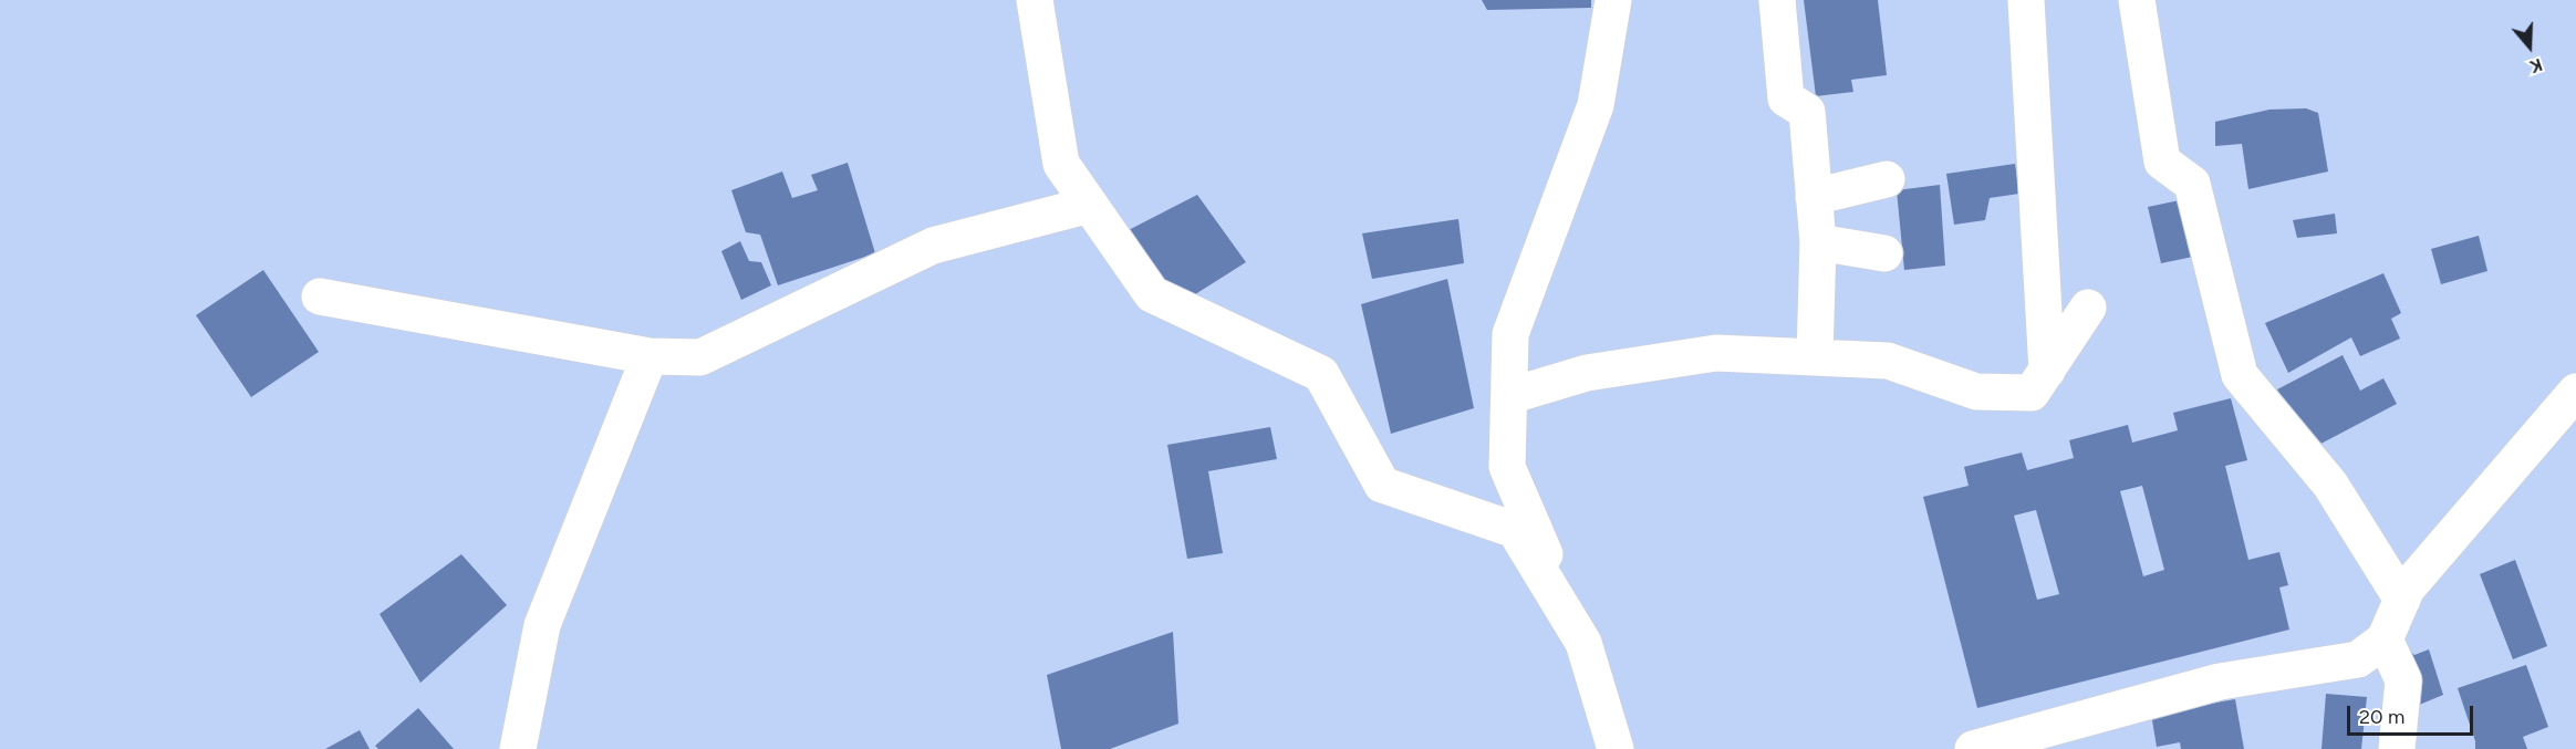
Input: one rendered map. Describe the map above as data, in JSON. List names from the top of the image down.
{
  "scale_bar": "20 m",
  "north": "bottom"
}
